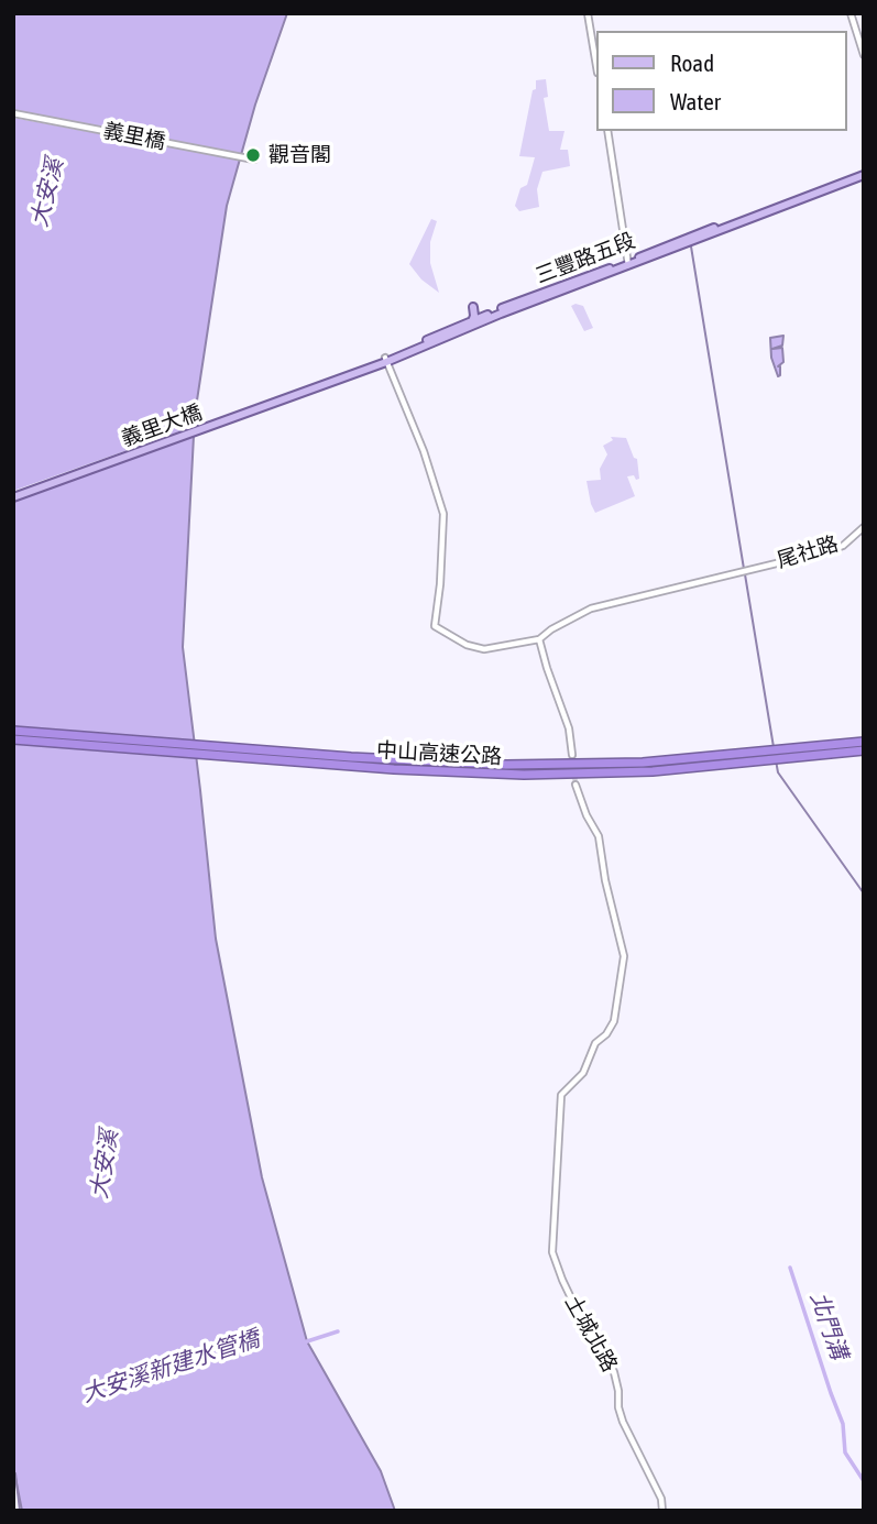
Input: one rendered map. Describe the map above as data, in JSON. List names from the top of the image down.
{
  "streets": {
    "highway": ["中山高速公路"],
    "main road": ["三豐路五段", "義里大橋"],
    "street": ["義里橋", "尾社路", "土城北路"]
  },
  "crossings": [
    ["三豐路五段", "義里大橋"]
  ],
  "water": ["大安溪", "北門溝", "大安溪新建水管橋"],
  "places": ["觀音閣"],
  "legend": ["Road", "Water"]
}
